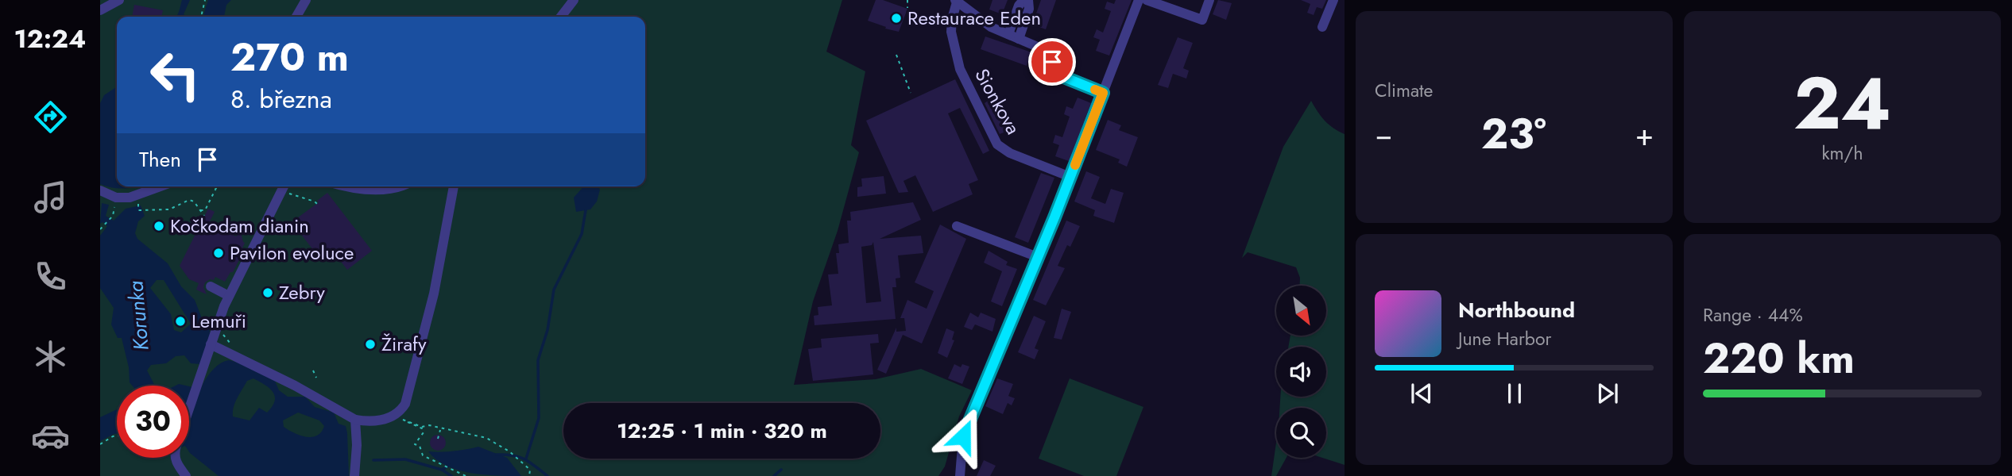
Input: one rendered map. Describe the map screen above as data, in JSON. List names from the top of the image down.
{
  "streets": {
    "street": ["Sionkova"]
  },
  "water": ["Korunka"],
  "places": [
    "Restaurace Eden",
    "Kočkodam dianin",
    "Pavilon evoluce",
    "Zebry",
    "Lemuři",
    "Žirafy"
  ],
  "north": "bottom right",
  "page": {
    "tabs": "12:24",
    "tile": [
      "Climate",
      ["24", "km/h"],
      ["Range · 44%", "220 km"]
    ],
    "turn": ["270 m", "8. března"],
    "heat": ["−", "23°", "+"],
    "then": "Then",
    "song": ["Northbound", "June Harbor"],
    "limit": "30",
    "trip": "12:25 · 1 min · 320 m"
  }
}
